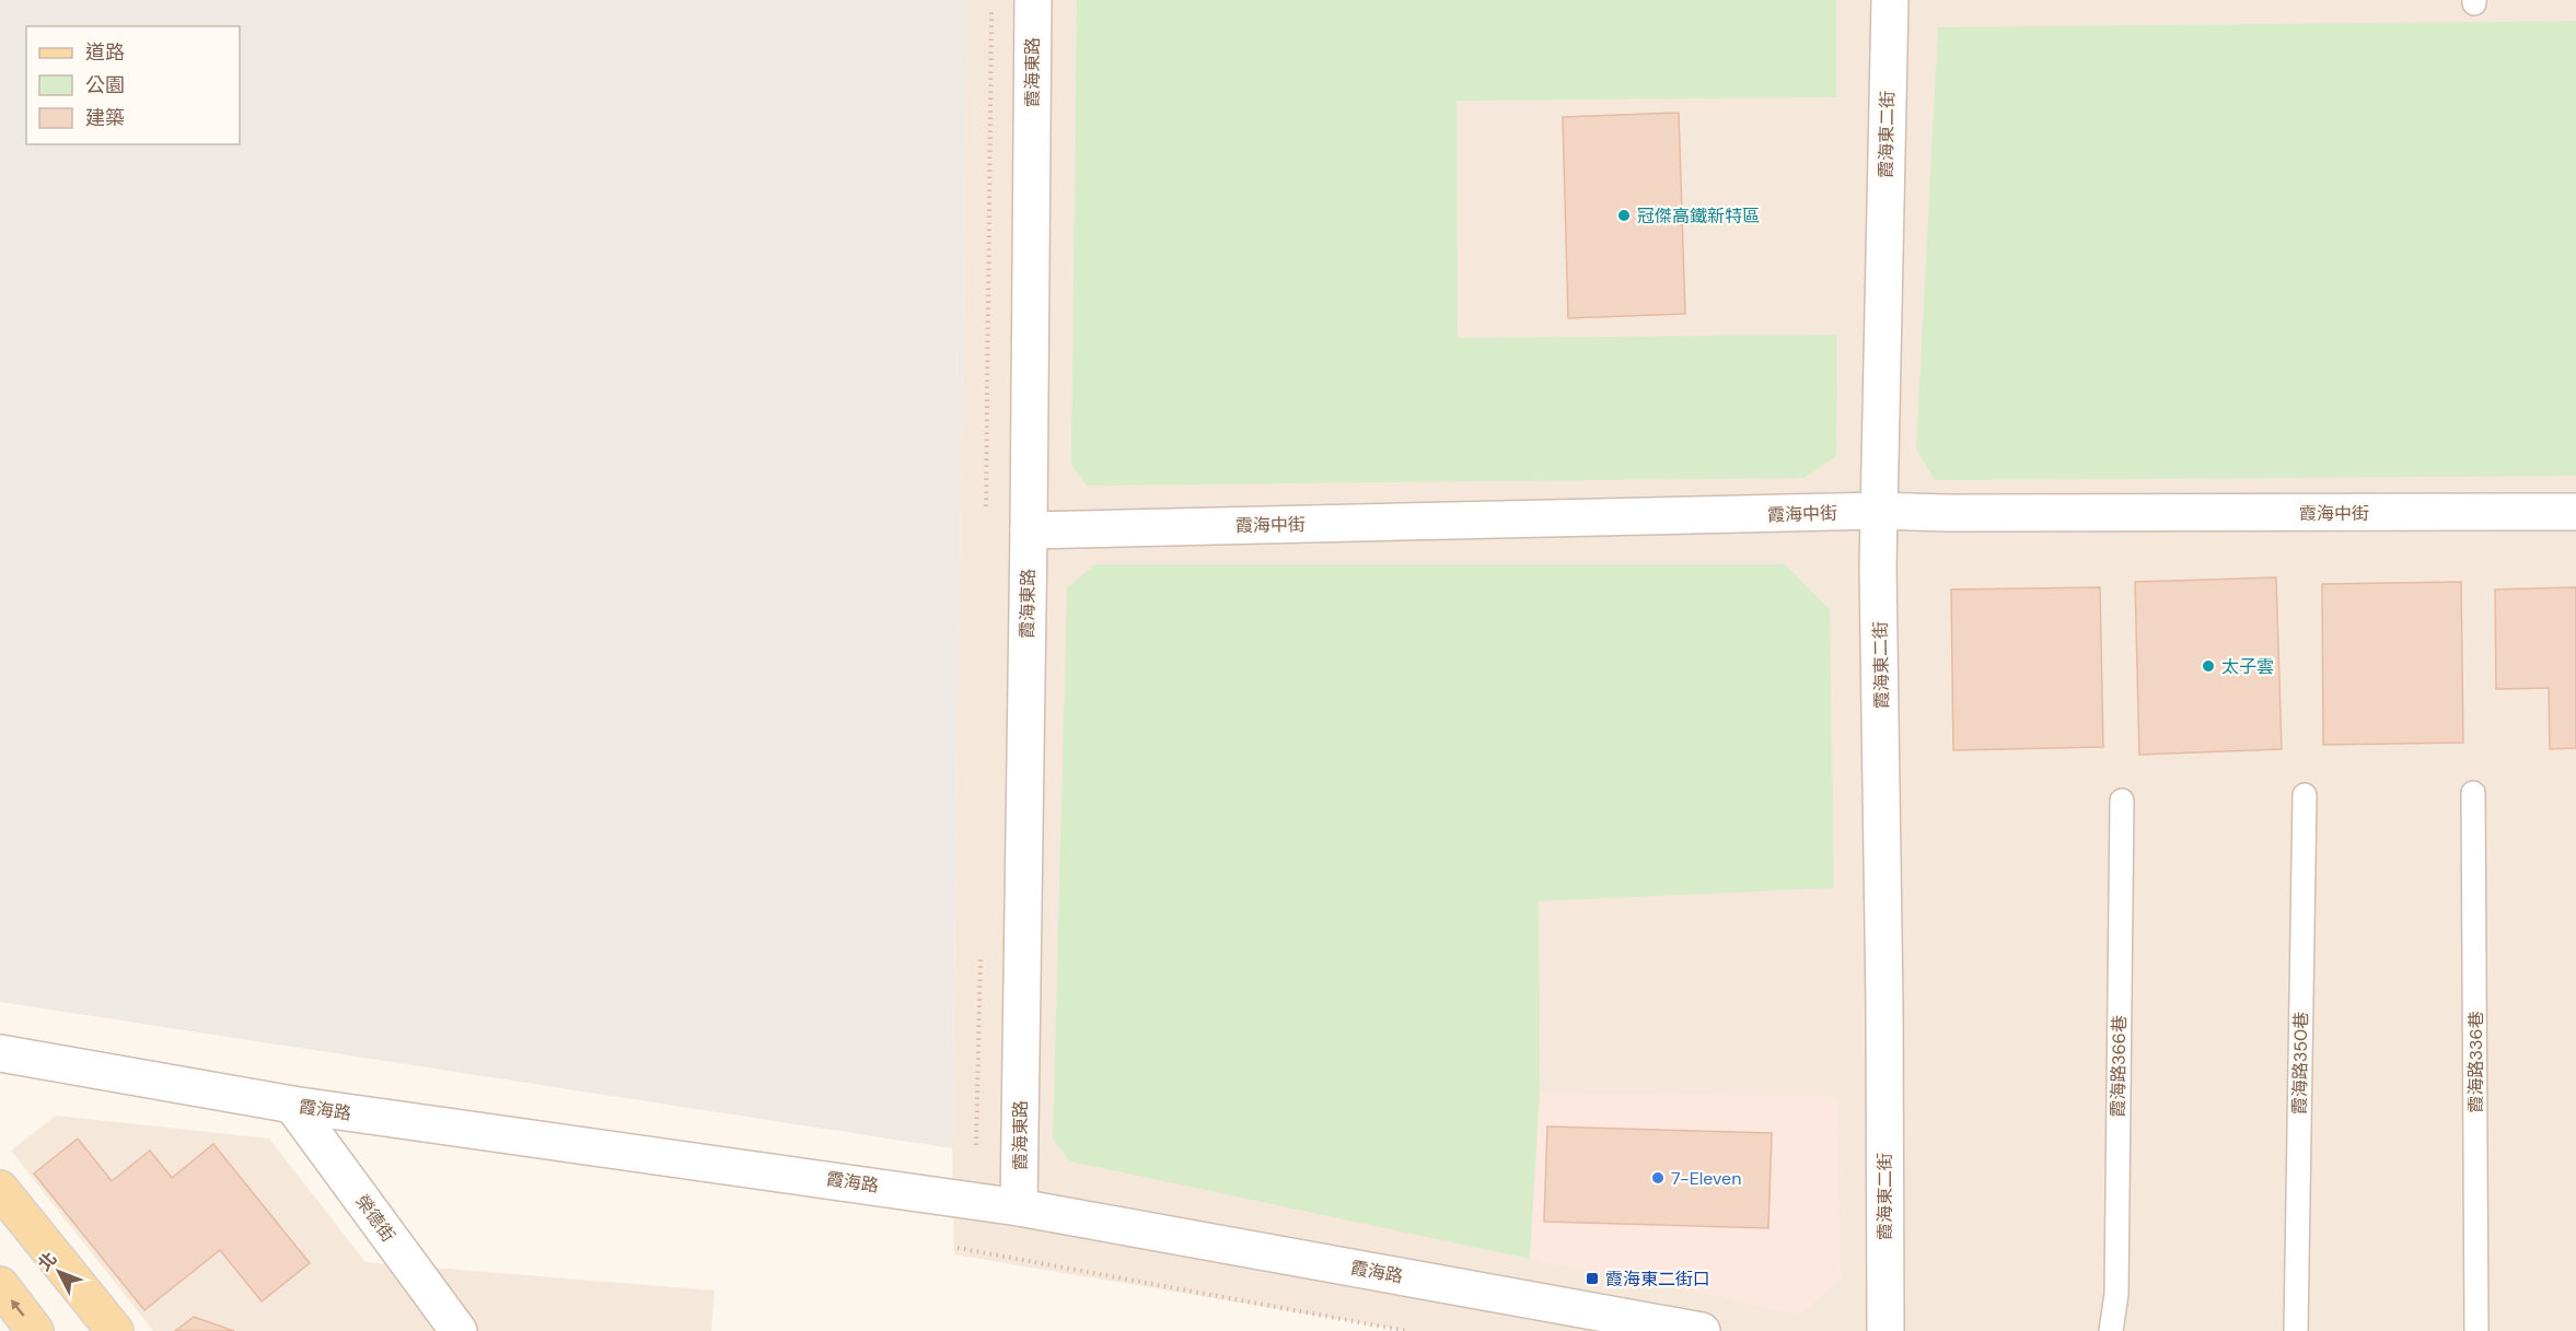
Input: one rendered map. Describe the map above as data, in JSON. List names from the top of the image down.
{
  "streets": {
    "street": [
      "霞海東路",
      "霞海東二街",
      "霞海中街",
      "霞海路",
      "榮德街"
    ],
    "lane": ["霞海路336巷", "霞海路350巷", "霞海路366巷"]
  },
  "crossings": [
    ["霞海東路", "霞海中街"],
    ["霞海東路", "霞海路"],
    ["霞海東二街", "霞海中街"],
    ["霞海路", "榮德街"]
  ],
  "places": {
    "other": ["冠傑高鐵新特區", "太子雲", "7-Eleven"],
    "transit": ["霞海東二街口"]
  },
  "legend": ["道路", "公園", "建築"],
  "north": "top left"
}
